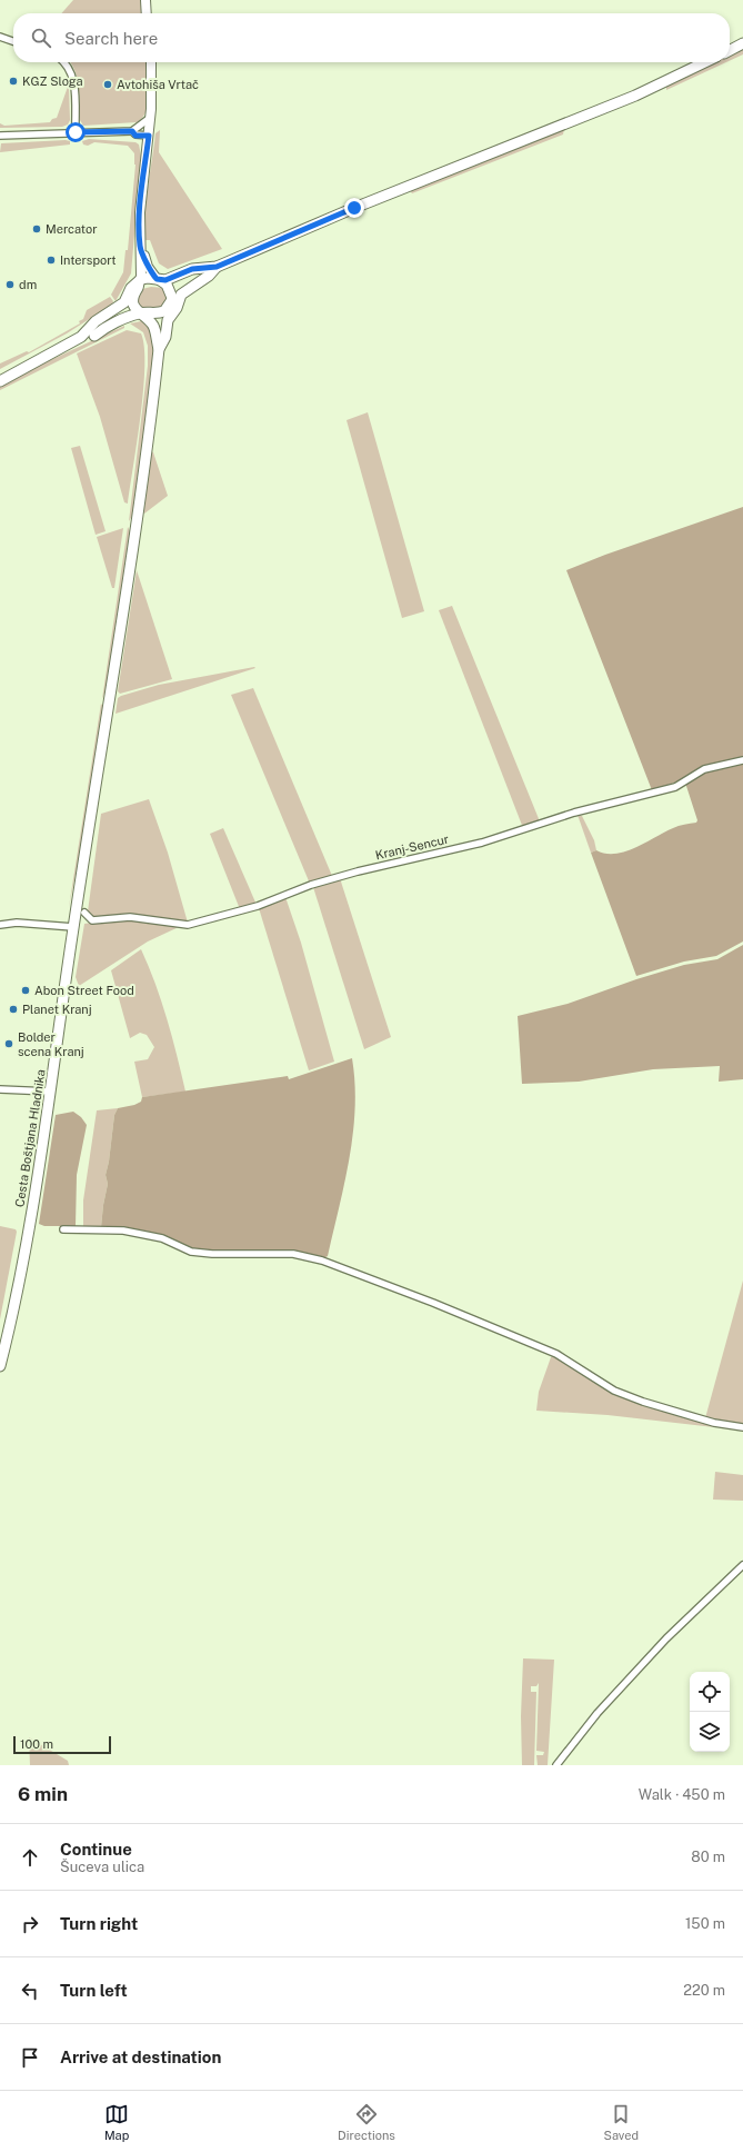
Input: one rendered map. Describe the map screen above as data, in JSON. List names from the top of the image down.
{
  "streets": {
    "main road": ["Cesta Boštjana Hladnika"],
    "street": ["Kranj-Sencur"]
  },
  "places": [
    "KGZ Sloga",
    "Avtohiša Vrtač",
    "Mercator",
    "Intersport",
    "dm",
    "Abon Street Food",
    "Planet Kranj",
    "Bolder scena Kranj"
  ],
  "scale_bar": "100 m",
  "page": {
    "search": "Search here",
    "scale": "100 m",
    "heading": ["6 min", "Walk · 450 m"],
    "list": [
      ["Continue", "Šuceva ulica", "80 m"],
      ["Turn right", "150 m"],
      ["Turn left", "220 m"],
      "Arrive at destination"
    ],
    "nav": ["Map", "Directions", "Saved"]
  }
}
